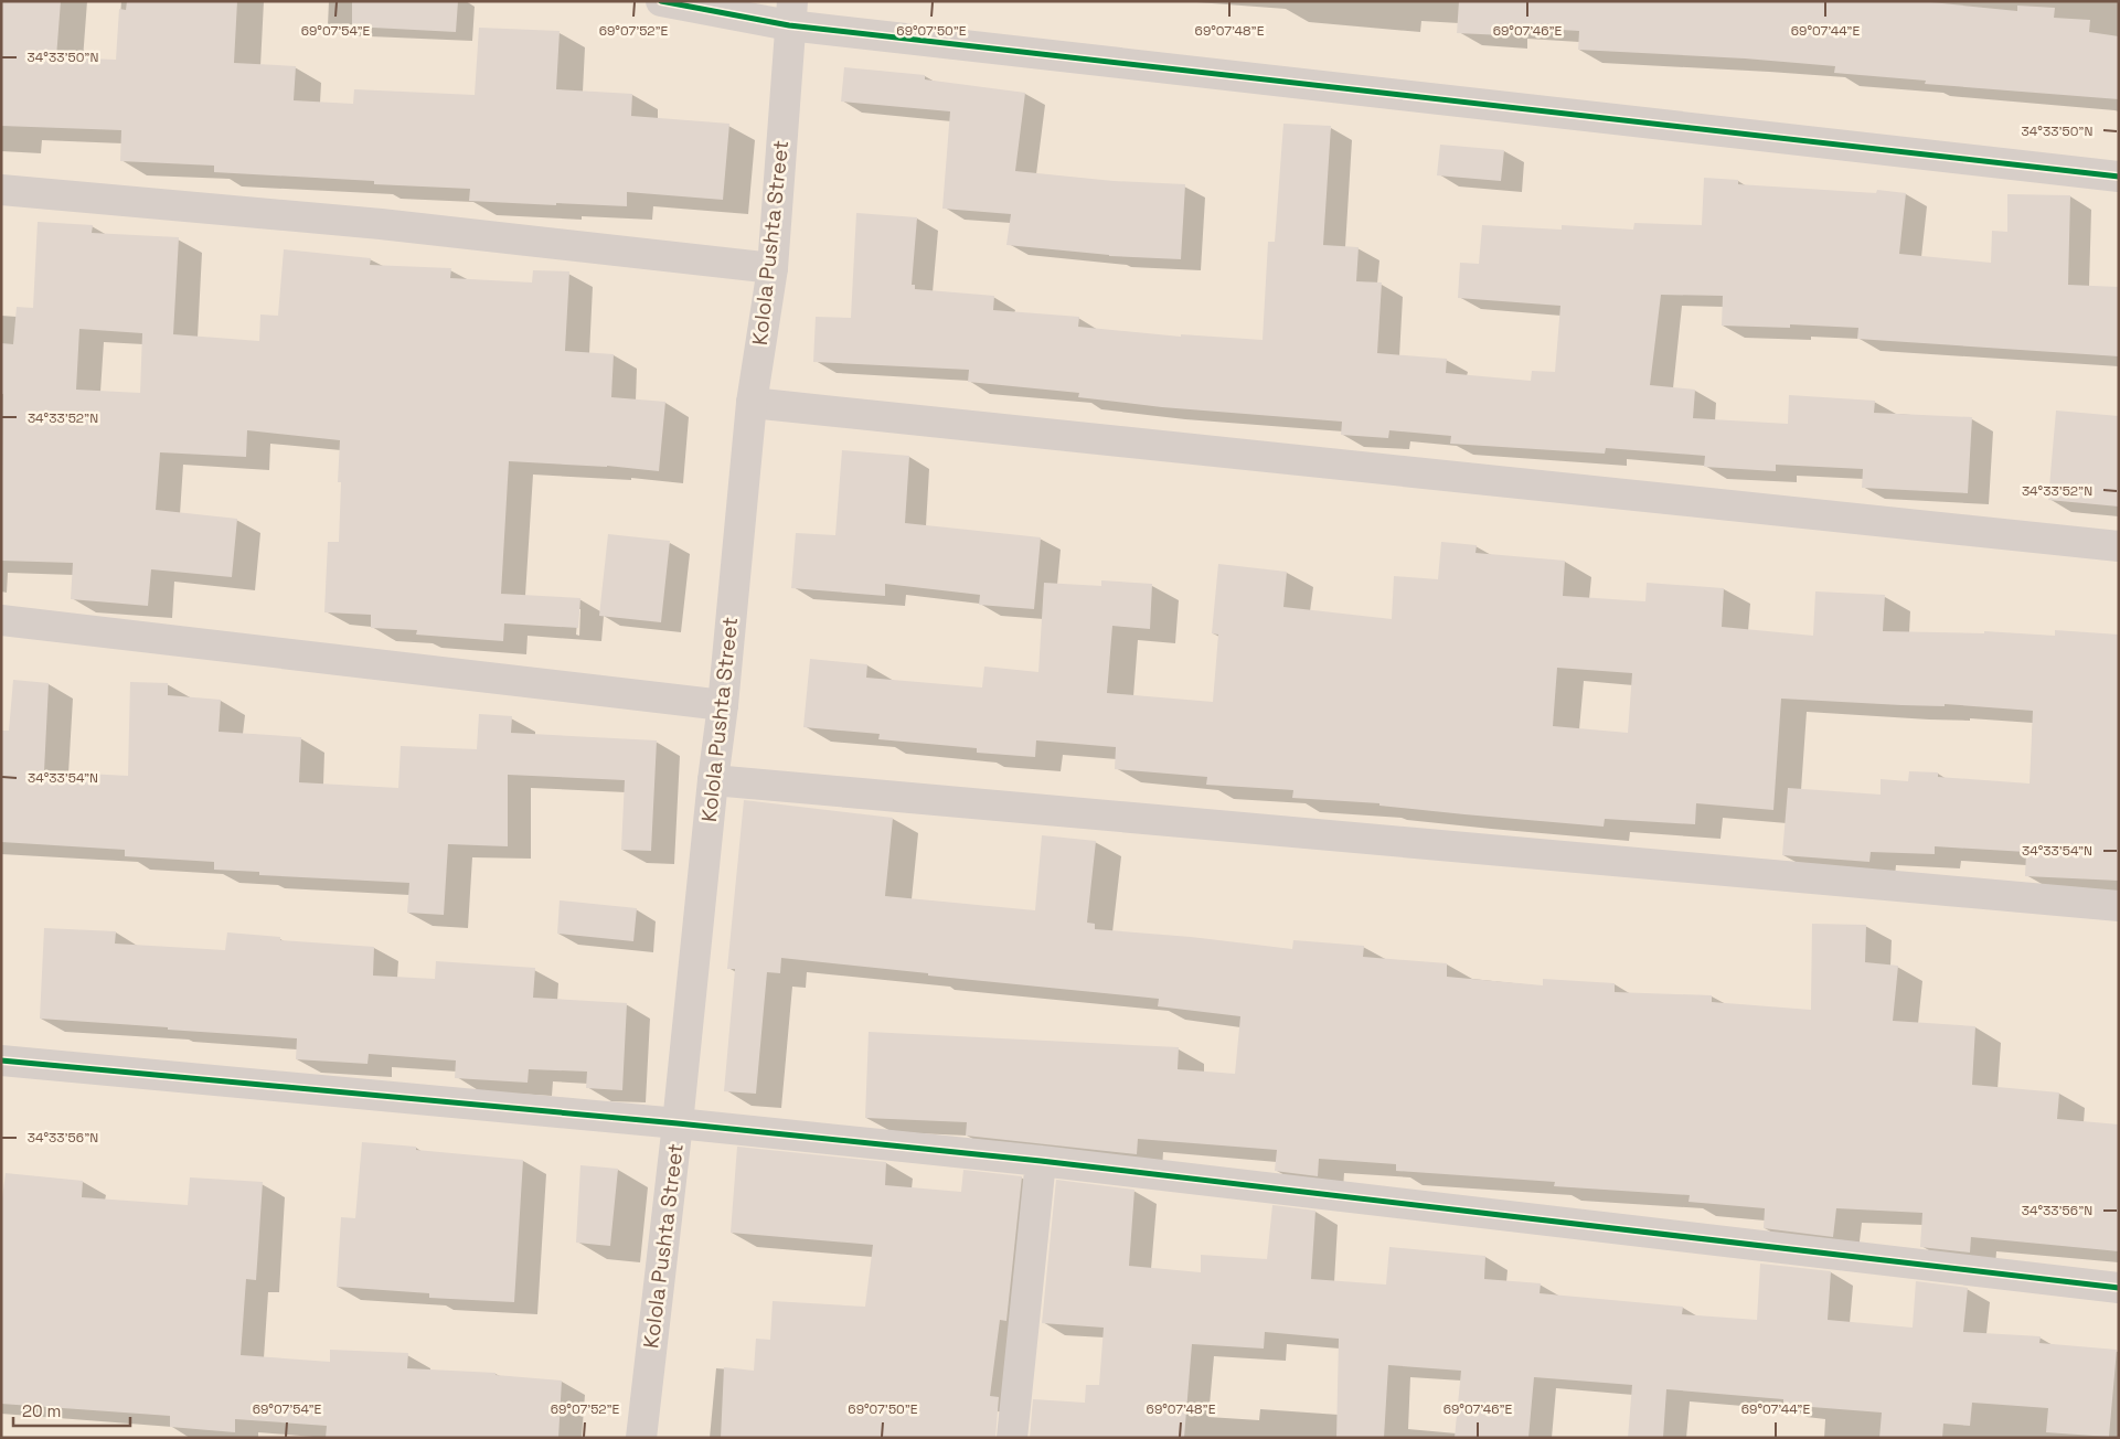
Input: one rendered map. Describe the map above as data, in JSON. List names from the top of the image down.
{
  "streets": {
    "street": ["Kolola Pushta Street"]
  },
  "scale_bar": "20 m",
  "coordinates": [
    "69°07'54\"E",
    "69°07'52\"E",
    "69°07'50\"E",
    "69°07'48\"E",
    "69°07'46\"E",
    "69°07'44\"E",
    "34°33'50\"N",
    "34°33'52\"N",
    "34°33'54\"N",
    "34°33'56\"N"
  ]
}
